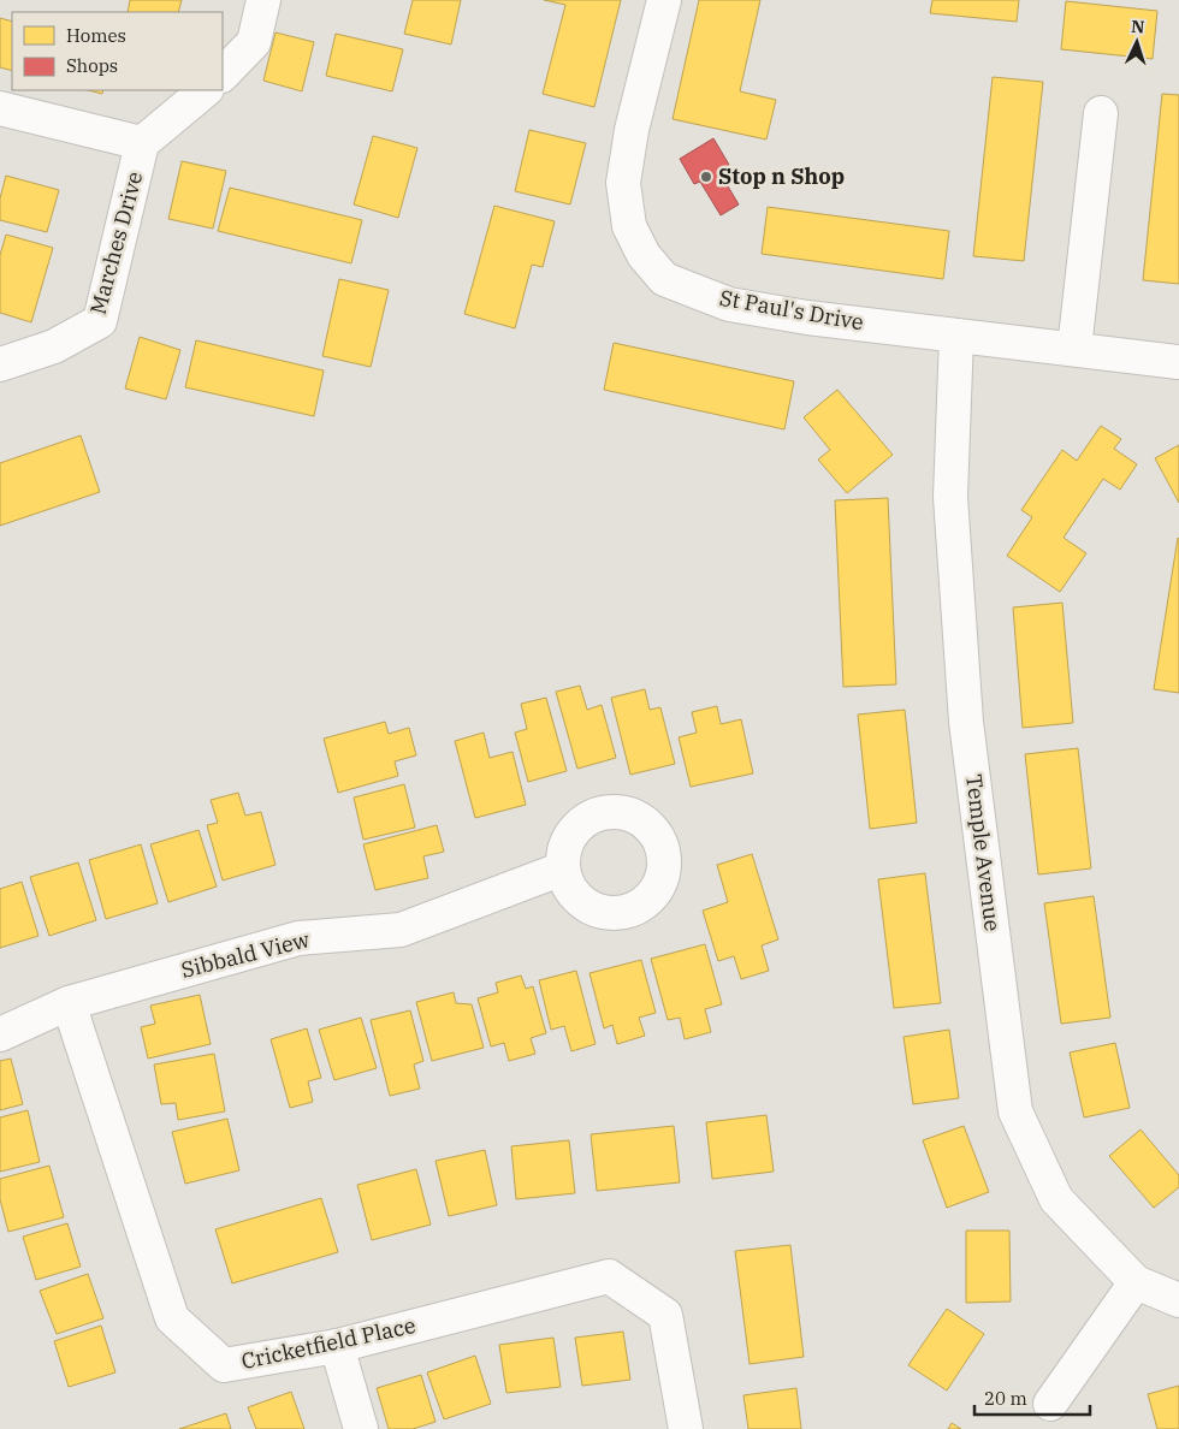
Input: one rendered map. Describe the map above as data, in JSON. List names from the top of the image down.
{
  "streets": {
    "street": [
      "Marches Drive",
      "St Paul's Drive",
      "Temple Avenue",
      "Sibbald View",
      "Cricketfield Place"
    ]
  },
  "crossings": [
    ["St Paul's Drive", "Temple Avenue"],
    ["Sibbald View", "Cricketfield Place"]
  ],
  "places": ["Stop n Shop"],
  "legend": ["Homes", "Shops"],
  "scale_bar": "20 m",
  "north": "top"
}
